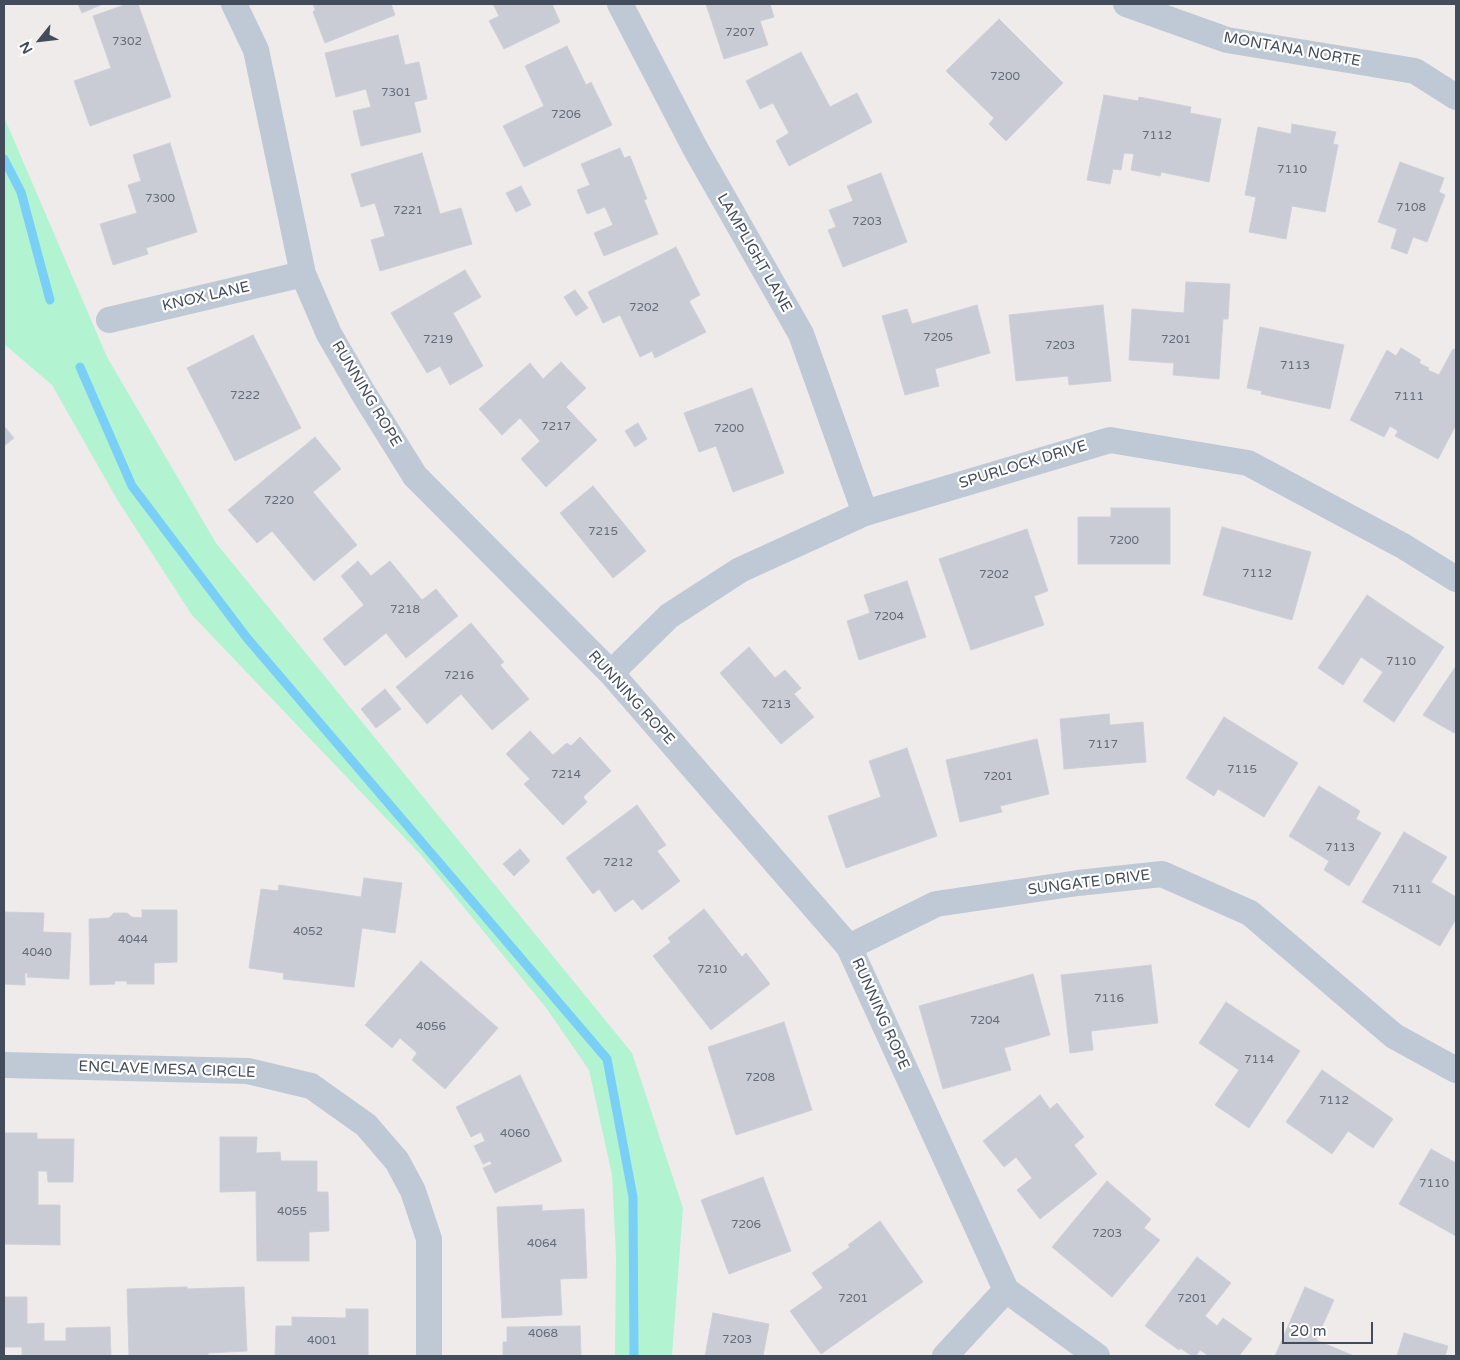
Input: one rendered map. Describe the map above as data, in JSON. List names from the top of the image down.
{
  "streets": {
    "street": [
      "MONTANA NORTE",
      "LAMPLIGHT LANE",
      "KNOX LANE",
      "RUNNING ROPE",
      "SPURLOCK DRIVE",
      "SUNGATE DRIVE",
      "ENCLAVE MESA CIRCLE"
    ]
  },
  "crossings": [
    ["LAMPLIGHT LANE", "SPURLOCK DRIVE"],
    ["KNOX LANE", "RUNNING ROPE"],
    ["RUNNING ROPE", "SPURLOCK DRIVE"],
    ["RUNNING ROPE", "SUNGATE DRIVE"]
  ],
  "house_numbers": [
    "7207",
    "7302",
    "7200",
    "7301",
    "7206",
    "7112",
    "7110",
    "7300",
    "7108",
    "7221",
    "7203",
    "7202",
    "7205",
    "7219",
    "7201",
    "7203",
    "7113",
    "7222",
    "7111",
    "7217",
    "7200",
    "7220",
    "7215",
    "7200",
    "7112",
    "7202",
    "7218",
    "7204",
    "7110",
    "7216",
    "7213",
    "7117",
    "7115",
    "7214",
    "7201",
    "7113",
    "7212",
    "7111",
    "4052",
    "4044",
    "4040",
    "7210",
    "7116",
    "7204",
    "4056",
    "7114",
    "7208",
    "7112",
    "4060",
    "7110",
    "4055",
    "7206",
    "7203",
    "4064",
    "7201",
    "7201",
    "4068",
    "7203",
    "4001"
  ],
  "scale_bar": "20 m",
  "north": "bottom left"
}
